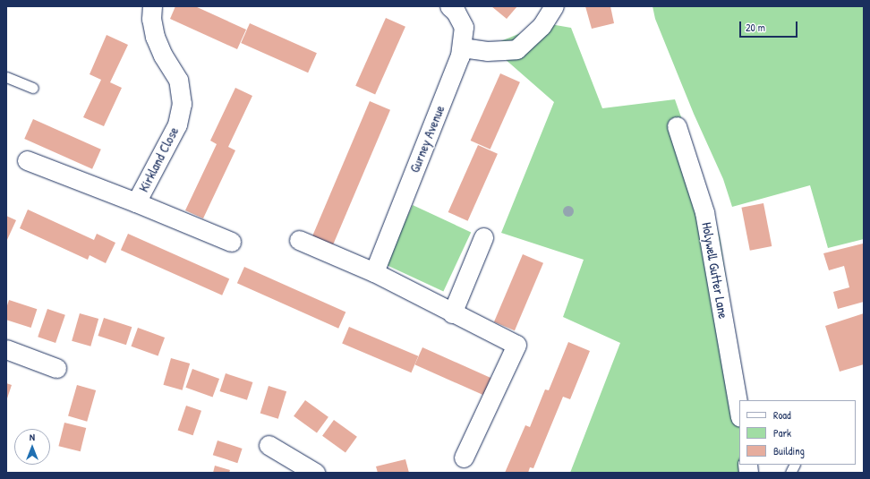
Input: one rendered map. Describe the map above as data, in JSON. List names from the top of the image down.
{
  "streets": {
    "street": ["Gurney Avenue", "Kirkland Close", "Holywell Gutter Lane"]
  },
  "legend": ["Road", "Park", "Building"],
  "scale_bar": "20 m",
  "north": "top"
}
